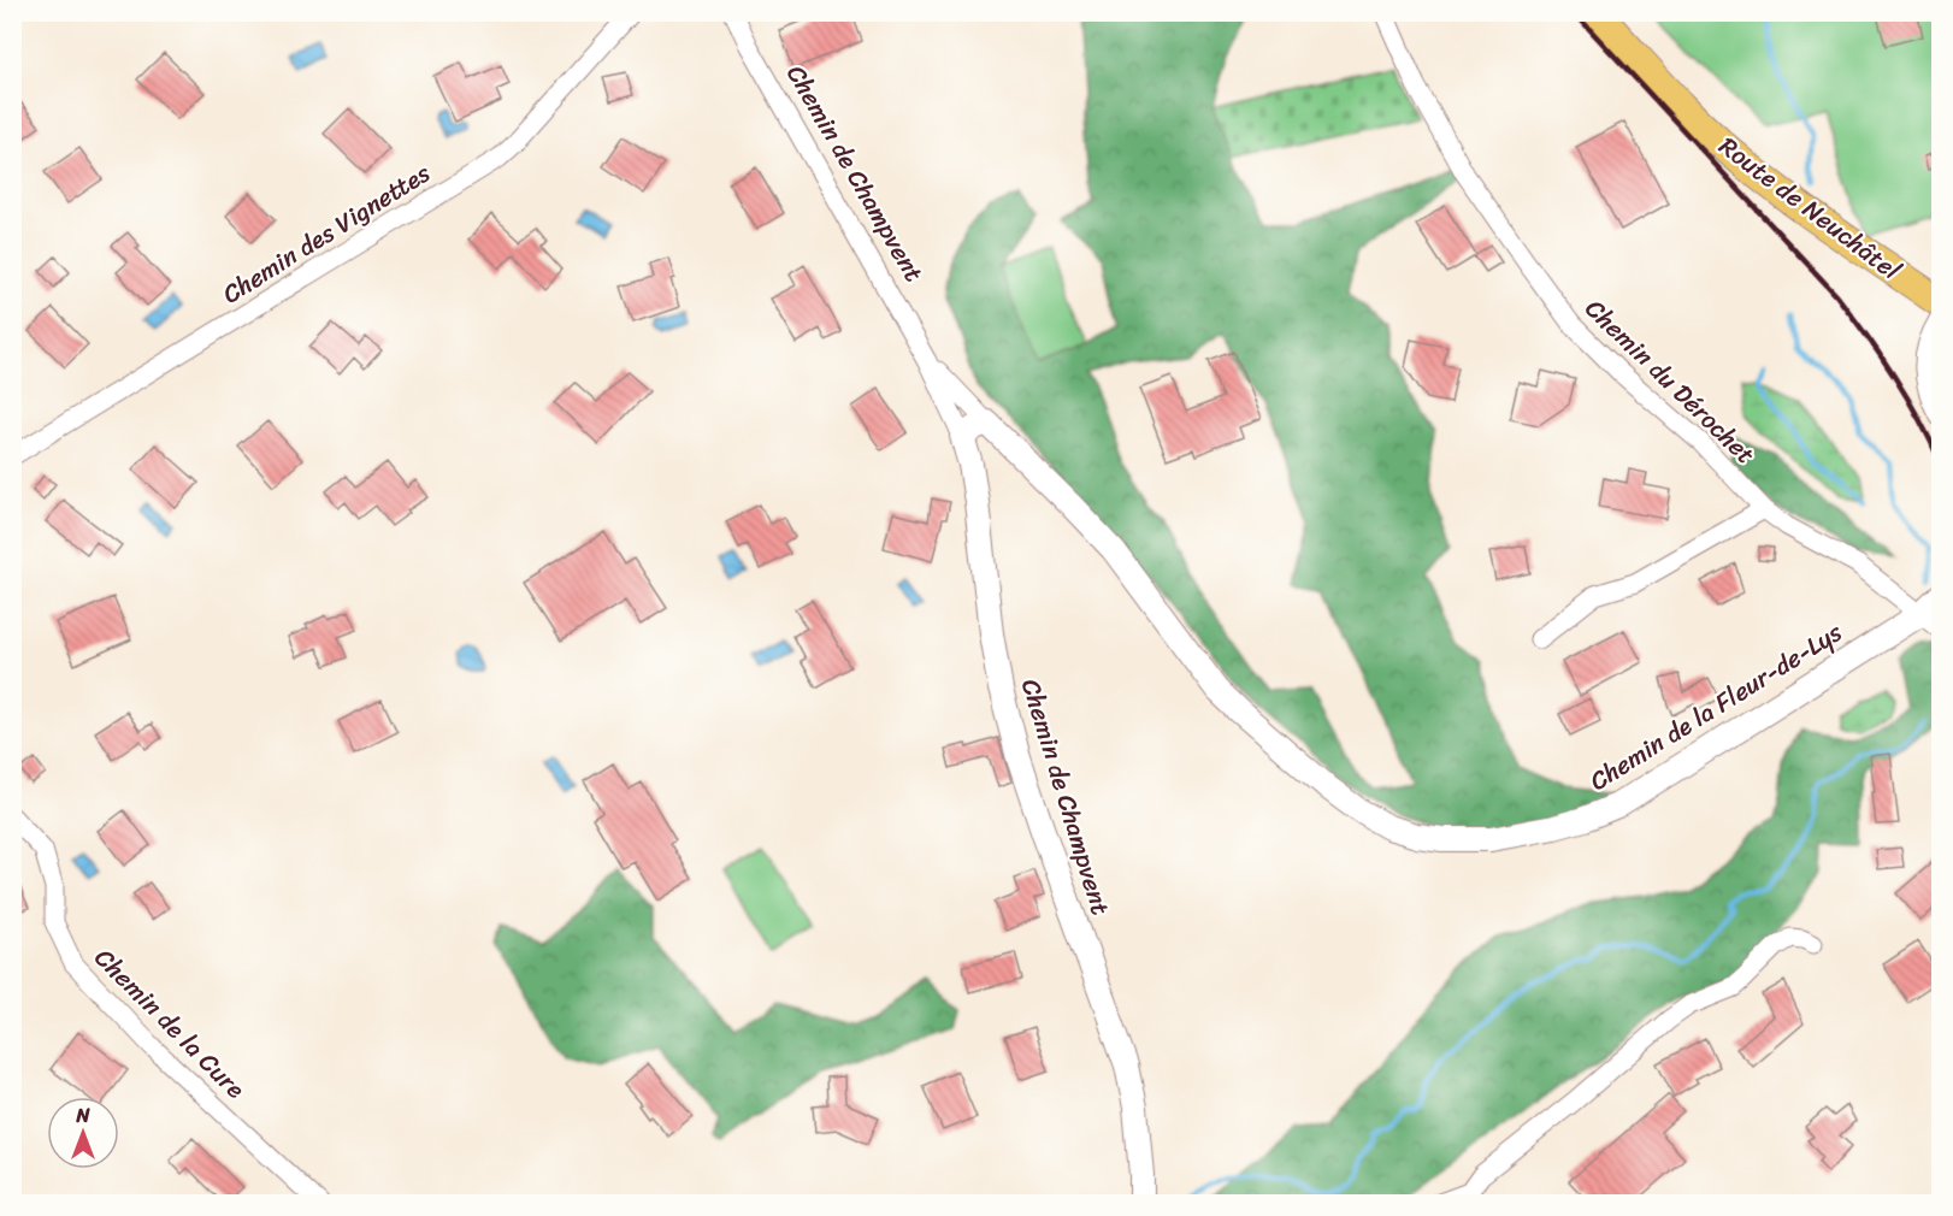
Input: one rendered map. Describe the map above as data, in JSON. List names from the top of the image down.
{
  "streets": {
    "main road": ["Route de Neuchâtel"],
    "street": [
      "Chemin de Champvent",
      "Chemin des Vignettes",
      "Chemin du Dérochet",
      "Chemin de la Fleur-de-Lys",
      "Chemin de la Cure"
    ]
  },
  "crossings": [
    ["Chemin de Champvent", "Chemin de la Fleur-de-Lys"],
    ["Chemin du Dérochet", "Chemin de la Fleur-de-Lys"]
  ],
  "north": "top"
}
